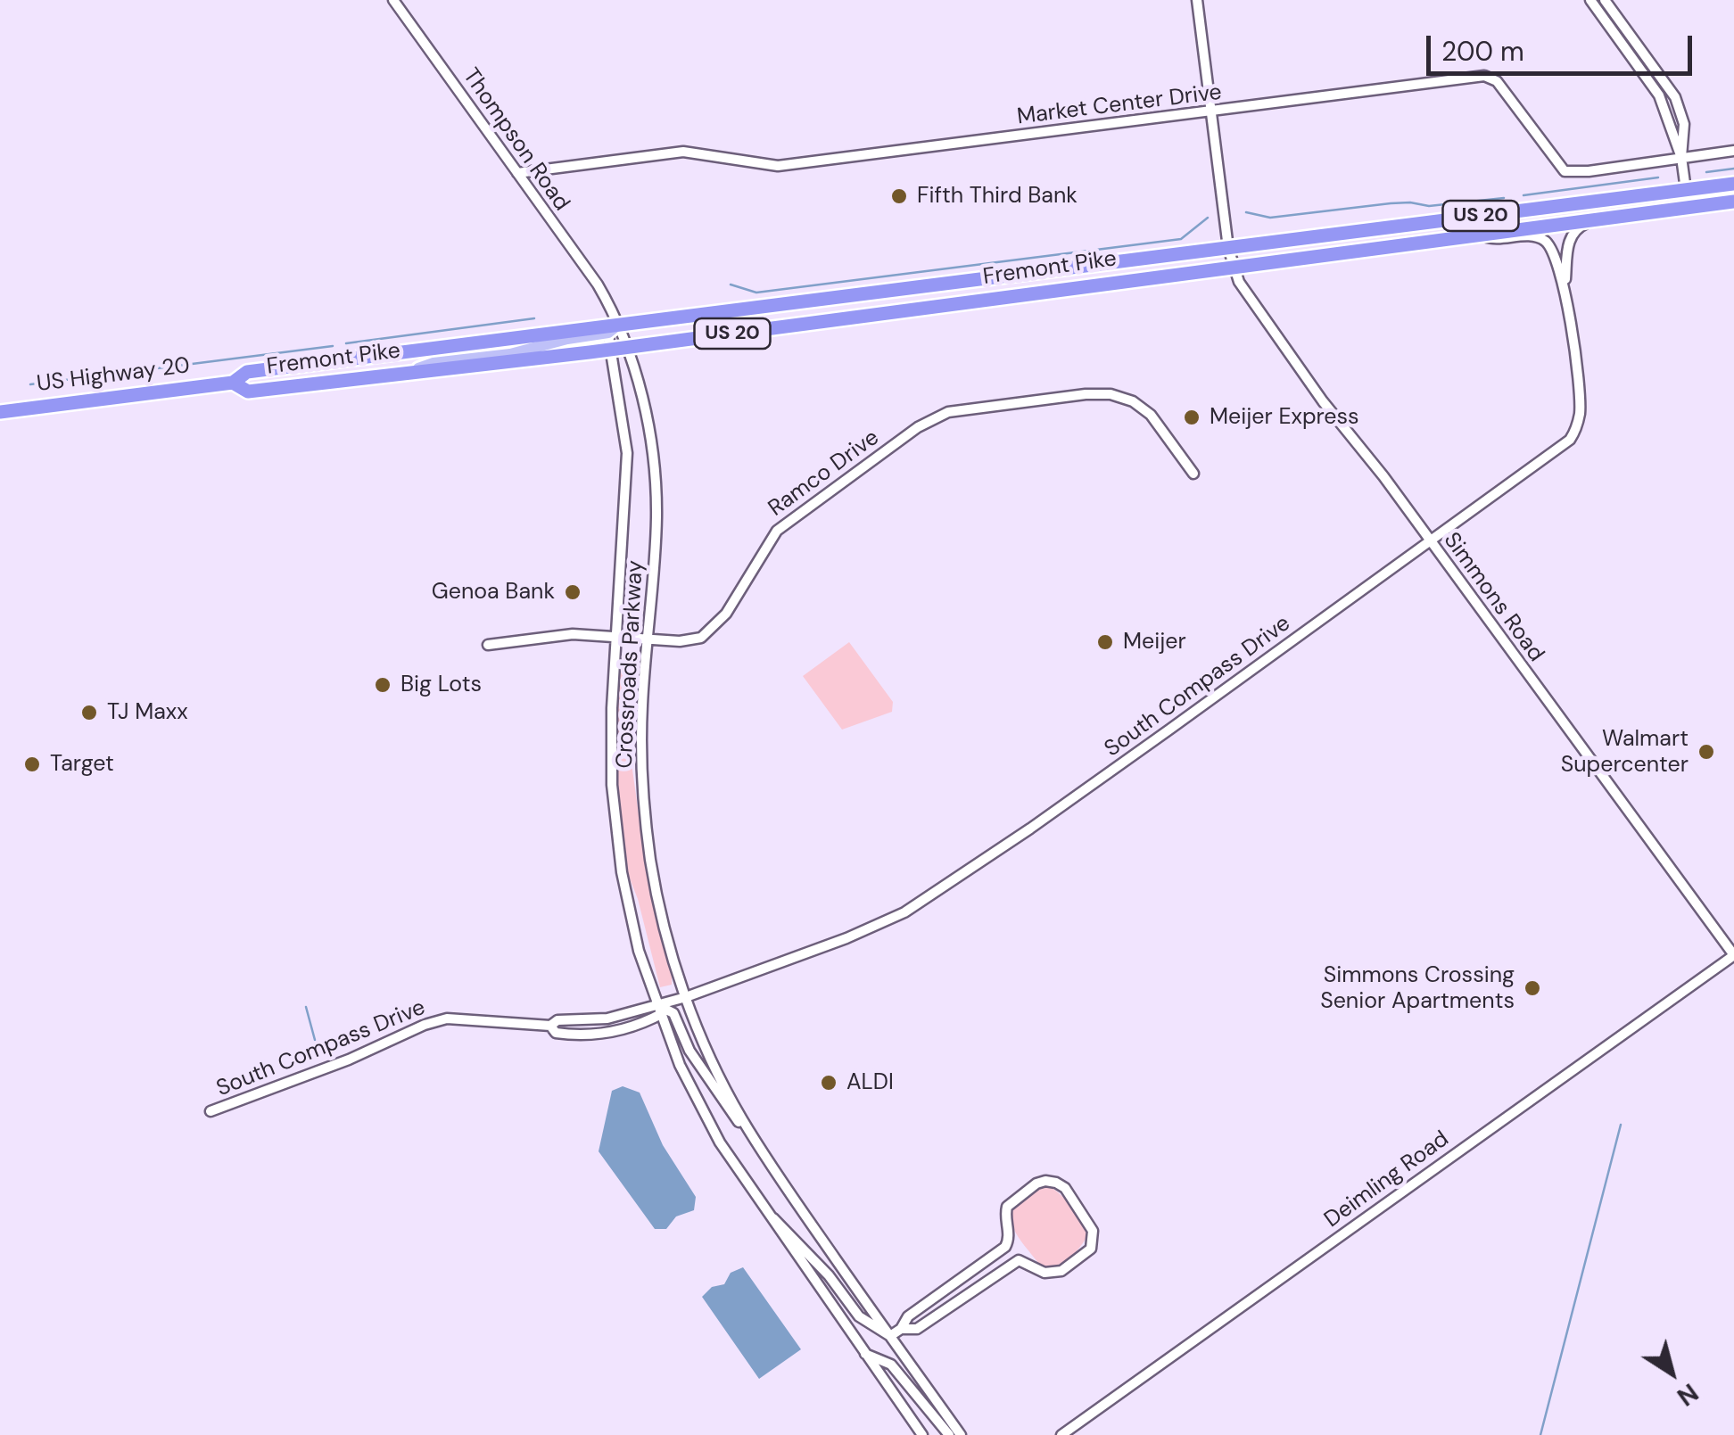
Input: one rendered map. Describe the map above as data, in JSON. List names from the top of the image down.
{
  "streets": {
    "highway": ["US 20", "Fremont Pike", "US Highway 20"],
    "street": [
      "Market Center Drive",
      "Thompson Road",
      "Ramco Drive",
      "Simmons Road",
      "Crossroads Parkway",
      "South Compass Drive",
      "Deimling Road"
    ]
  },
  "crossings": [
    ["Market Center Drive", "Thompson Road"],
    ["Thompson Road", "Fremont Pike"],
    ["Thompson Road", "Crossroads Parkway"],
    ["Fremont Pike", "US Highway 20"],
    ["Fremont Pike", "Simmons Road"],
    ["Fremont Pike", "Crossroads Parkway"],
    ["Fremont Pike", "South Compass Drive"],
    ["Ramco Drive", "Crossroads Parkway"],
    ["Simmons Road", "South Compass Drive"],
    ["Simmons Road", "Deimling Road"],
    ["Crossroads Parkway", "South Compass Drive"]
  ],
  "places": [
    "Fifth Third Bank",
    "Meijer Express",
    "Genoa Bank",
    "Meijer",
    "Big Lots",
    "TJ Maxx",
    "Walmart Supercenter",
    "Target",
    "Simmons Crossing Senior Apartments",
    "ALDI"
  ],
  "scale_bar": "200 m",
  "north": "bottom right"
}
